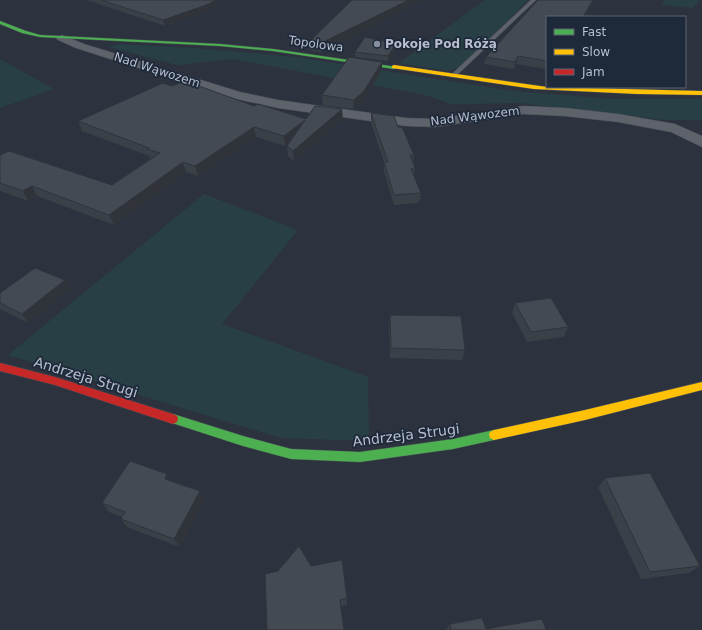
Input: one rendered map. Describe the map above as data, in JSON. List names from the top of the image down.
{
  "streets": {
    "street": ["Topolowa", "Nad Wąwozem", "Andrzeja Strugi"]
  },
  "crossings": [
    ["Topolowa", "Nad Wąwozem"]
  ],
  "places": ["Pokoje Pod Różą"],
  "legend": ["Fast", "Slow", "Jam"]
}
